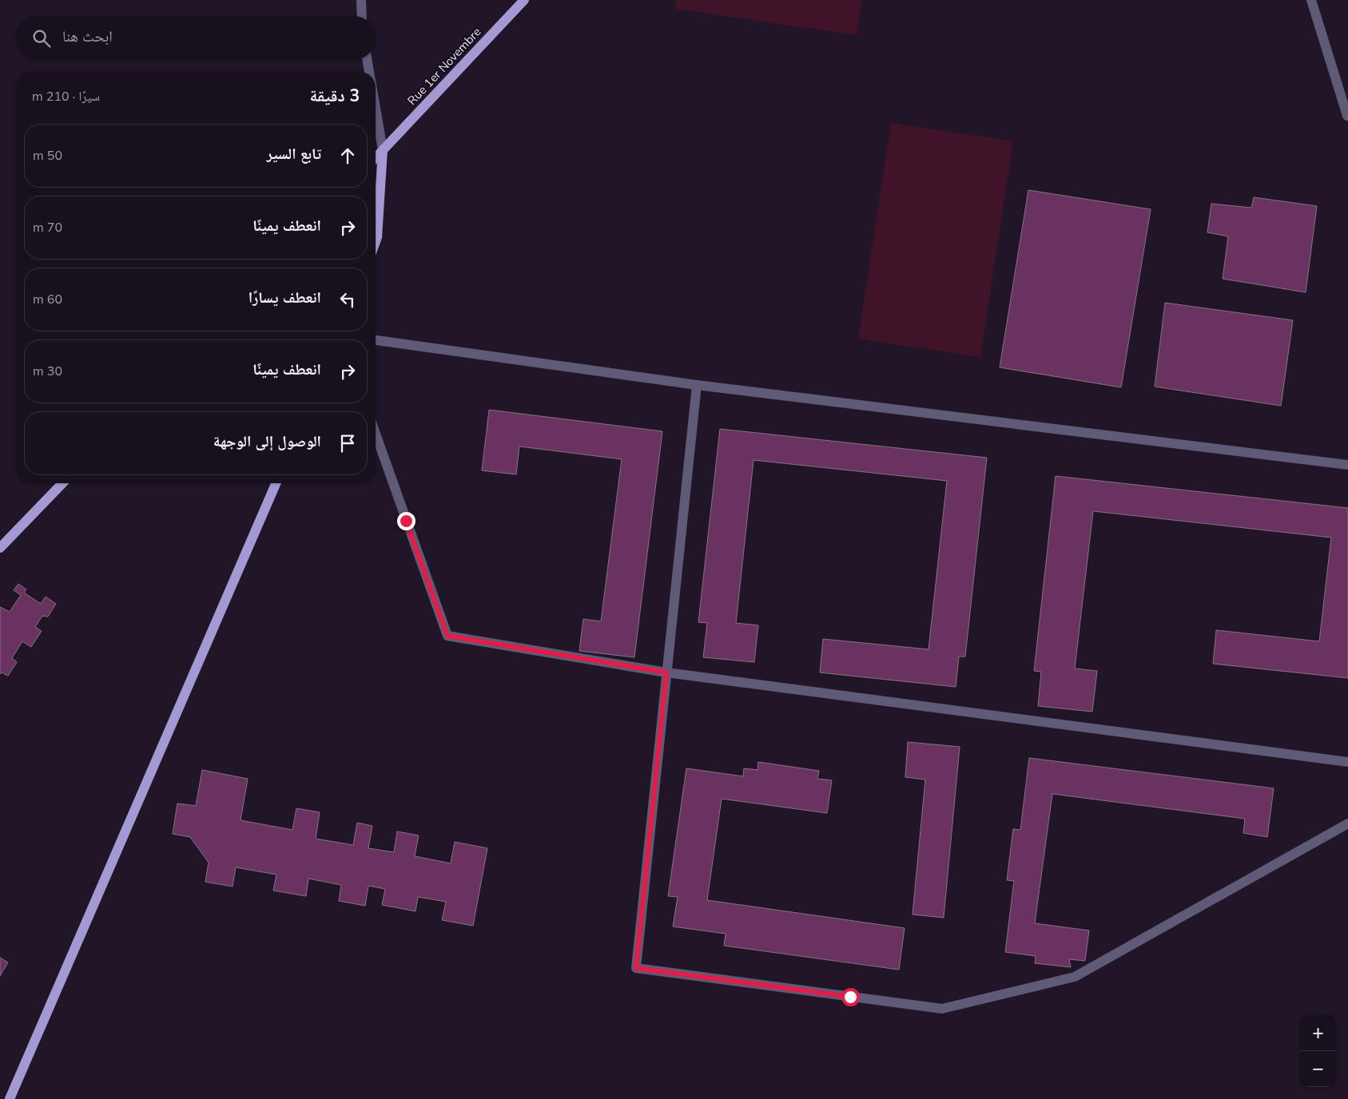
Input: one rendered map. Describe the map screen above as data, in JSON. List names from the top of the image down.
{
  "streets": {
    "main road": ["Rue 1er Novembre"]
  },
  "page": {
    "search": "ابحث هنا",
    "heading": ["3 دقيقة", "سيرًا · 210 m"],
    "list": [
      ["تابع السير", "50 m"],
      ["انعطف يمينًا", "70 m"],
      ["انعطف يسارًا", "60 m"],
      ["انعطف يمينًا", "30 m"],
      "الوصول إلى الوجهة"
    ],
    "map_buttons": ["+", "−"]
  }
}
